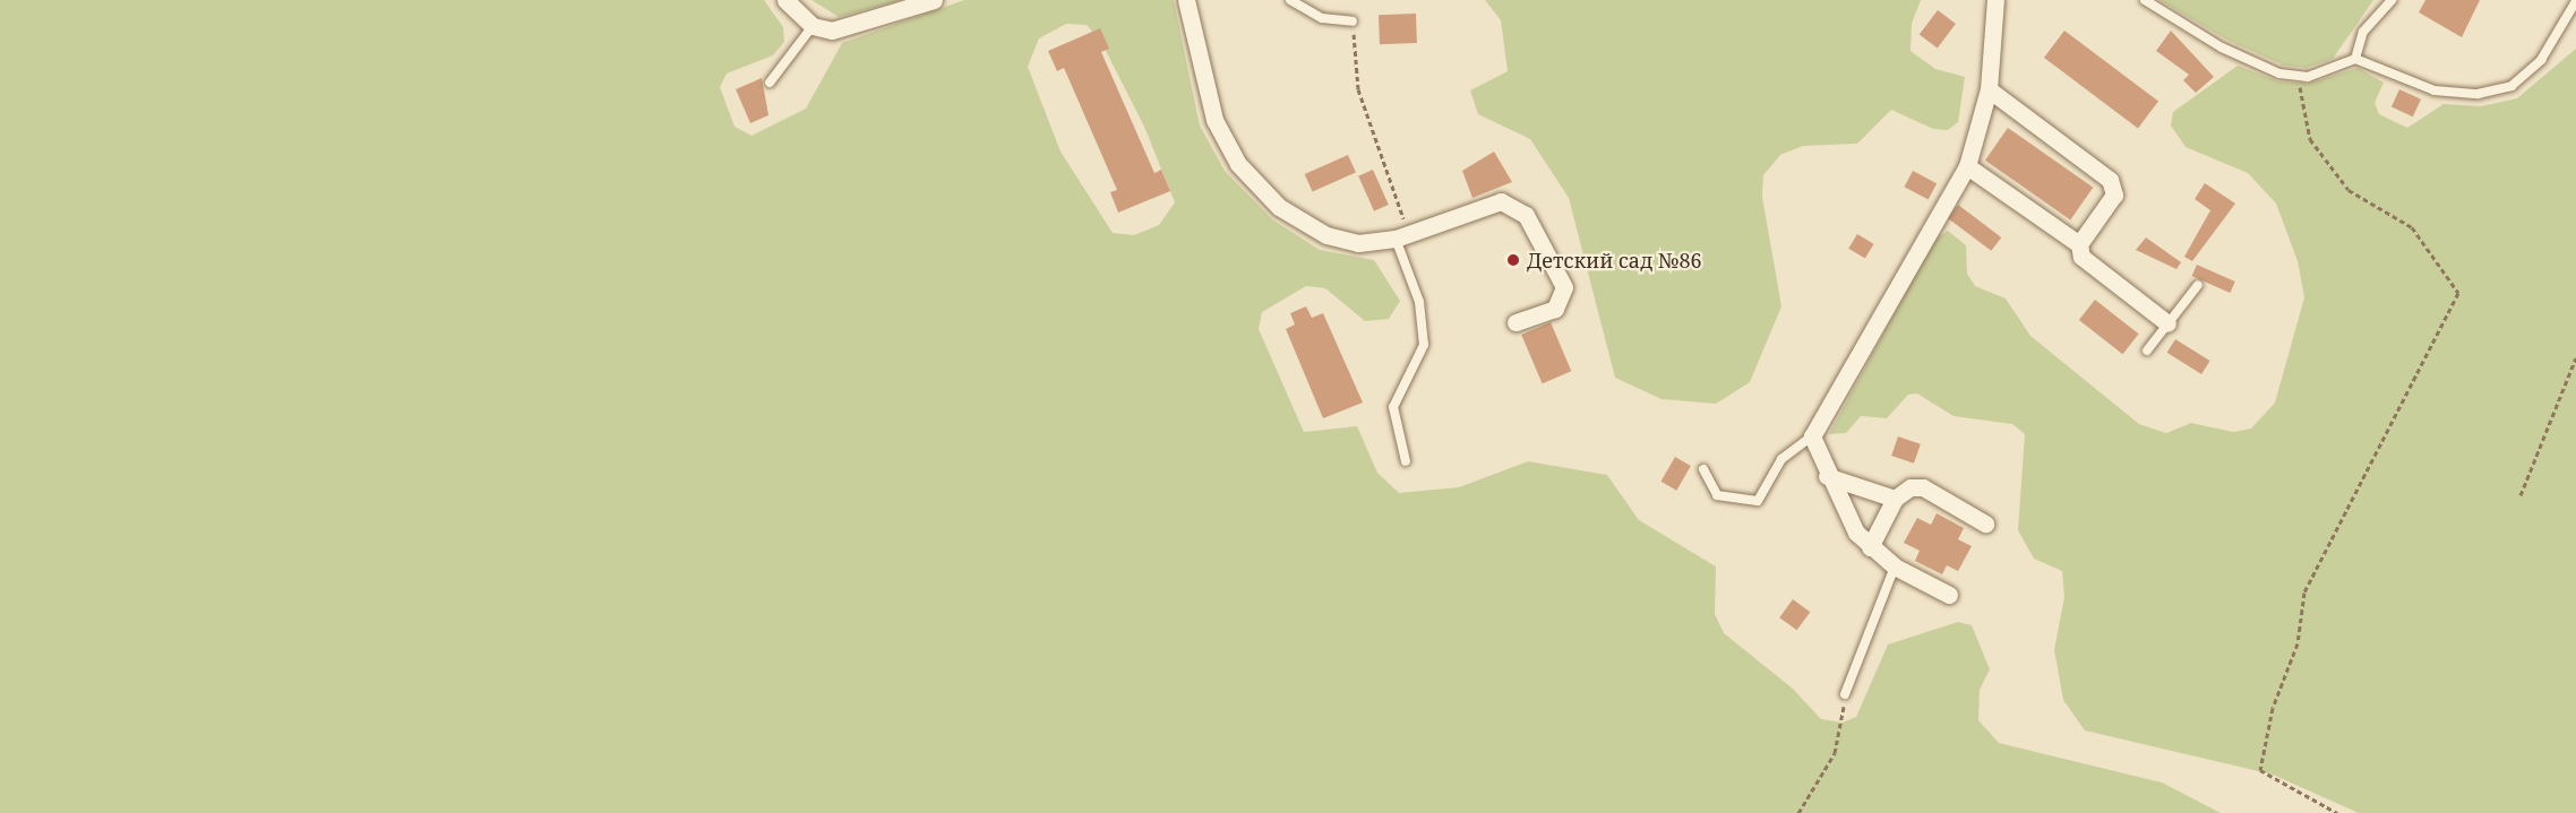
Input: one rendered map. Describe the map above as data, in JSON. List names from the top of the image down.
{
  "places": ["Детский сад №86"]
}
